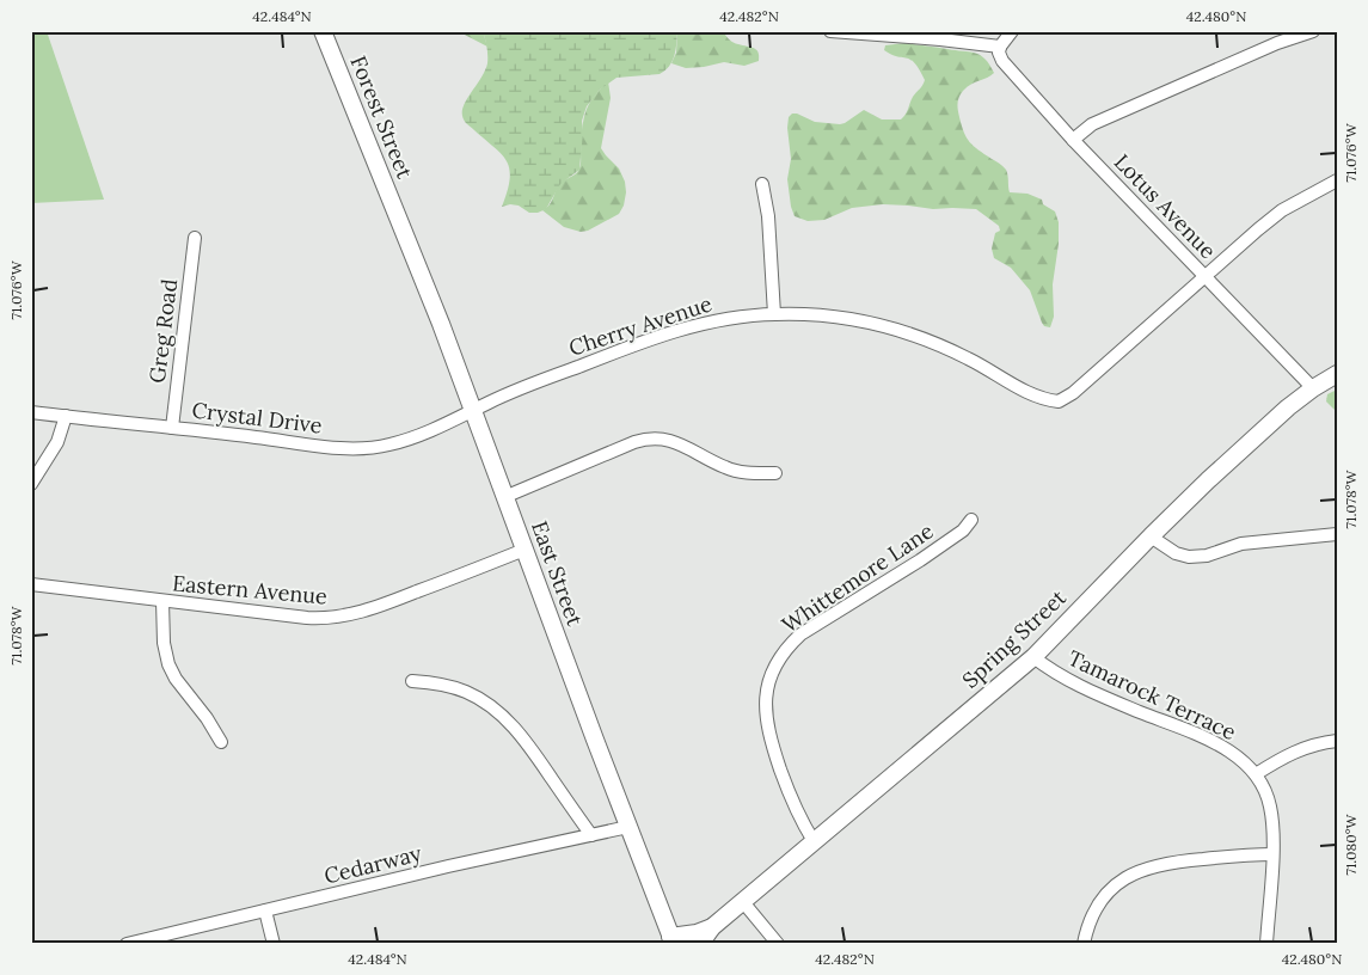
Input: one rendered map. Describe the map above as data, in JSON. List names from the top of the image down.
{
  "streets": {
    "main road": ["Forest Street", "East Street", "Spring Street"],
    "street": [
      "Lotus Avenue",
      "Cherry Avenue",
      "Greg Road",
      "Crystal Drive",
      "Whittemore Lane",
      "Eastern Avenue",
      "Tamarock Terrace",
      "Cedarway"
    ]
  },
  "crossings": [
    ["Forest Street", "East Street"],
    ["Lotus Avenue", "Cherry Avenue"],
    ["Lotus Avenue", "Spring Street"],
    ["Cherry Avenue", "Crystal Drive"],
    ["Cherry Avenue", "East Street"],
    ["Greg Road", "Crystal Drive"],
    ["Crystal Drive", "East Street"],
    ["East Street", "Eastern Avenue"],
    ["East Street", "Spring Street"],
    ["East Street", "Cedarway"],
    ["Whittemore Lane", "Spring Street"],
    ["Spring Street", "Tamarock Terrace"]
  ],
  "coordinates": [
    "42.484°N",
    "42.482°N",
    "42.480°N",
    "71.076°W",
    "71.078°W",
    "71.080°W"
  ]
}
